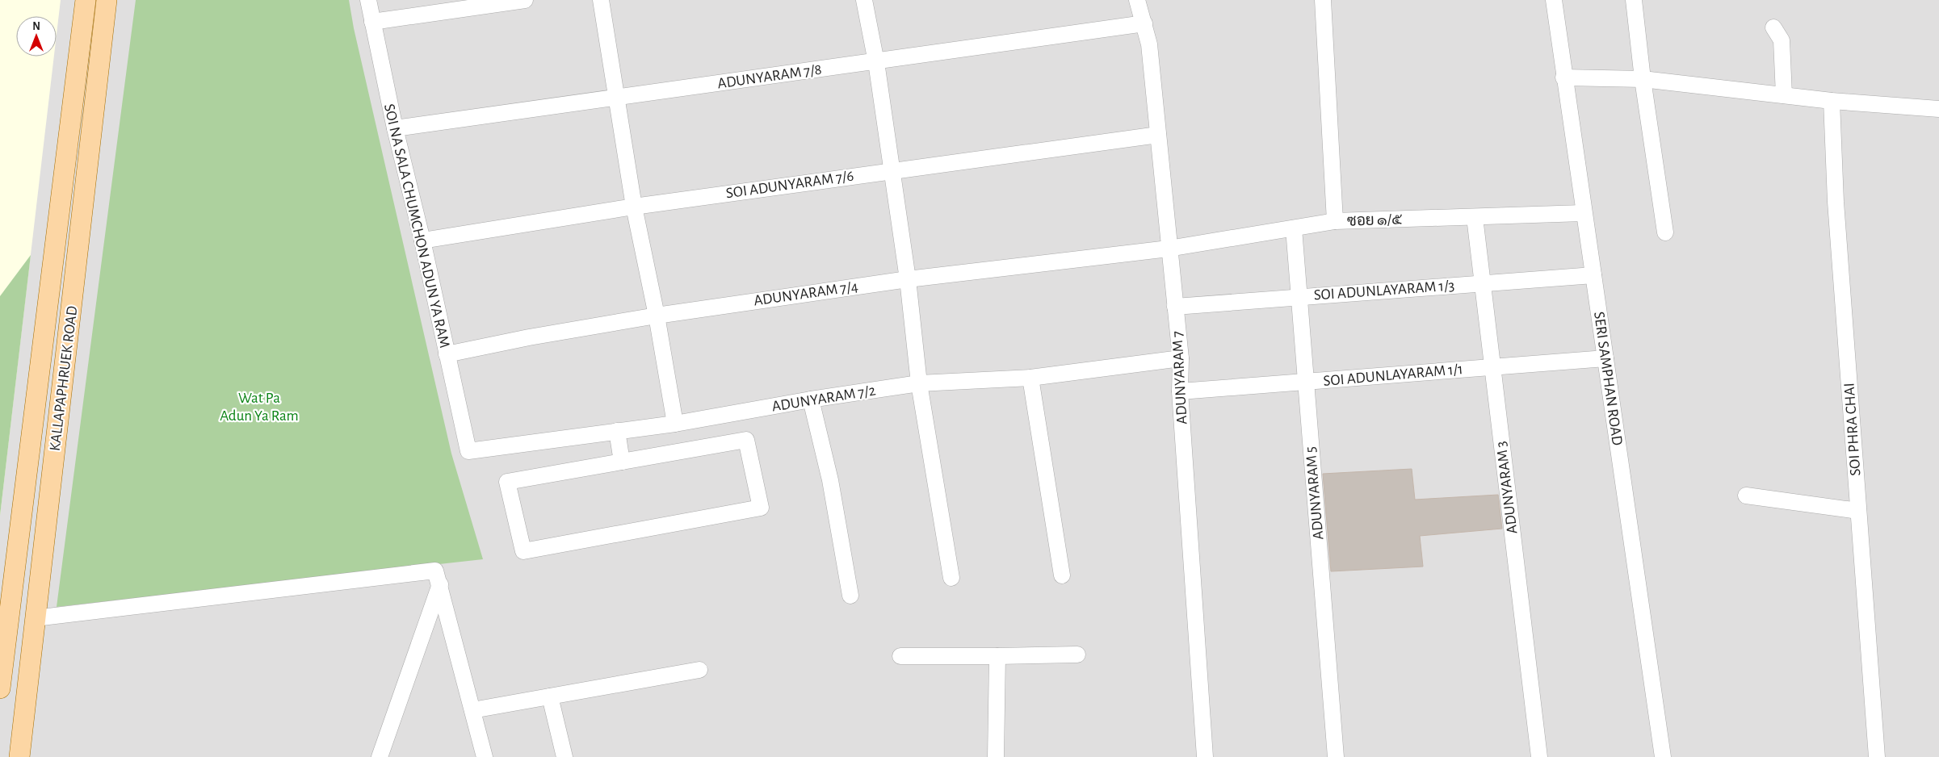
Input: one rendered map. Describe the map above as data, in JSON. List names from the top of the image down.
{
  "streets": {
    "main road": ["KALLAPAPHRUEK ROAD"],
    "street": [
      "ADUNYARAM 7/8",
      "SOI ADUNYARAM 7/6",
      "ซอย ๑/๕",
      "SOI NA SALA CHUMCHON ADUN YA RAM",
      "SOI ADUNLAYARAM 1/3",
      "ADUNYARAM 7/4",
      "SOI ADUNLAYARAM 1/1",
      "ADUNYARAM 7",
      "SERI SAMPHAN ROAD",
      "ADUNYARAM 7/2",
      "SOI PHRA CHAI",
      "ADUNYARAM 3",
      "ADUNYARAM 5"
    ]
  },
  "crossings": [
    ["ADUNYARAM 7/8", "SOI NA SALA CHUMCHON ADUN YA RAM"],
    ["ADUNYARAM 7/8", "ADUNYARAM 7"],
    ["SOI ADUNYARAM 7/6", "SOI NA SALA CHUMCHON ADUN YA RAM"],
    ["SOI ADUNYARAM 7/6", "ADUNYARAM 7"],
    ["ซอย ๑/๕", "ADUNYARAM 7/4"],
    ["ซอย ๑/๕", "ADUNYARAM 7"],
    ["ซอย ๑/๕", "SERI SAMPHAN ROAD"],
    ["ซอย ๑/๕", "ADUNYARAM 3"],
    ["ซอย ๑/๕", "ADUNYARAM 5"],
    ["SOI NA SALA CHUMCHON ADUN YA RAM", "ADUNYARAM 7/4"],
    ["SOI NA SALA CHUMCHON ADUN YA RAM", "ADUNYARAM 7/2"],
    ["SOI ADUNLAYARAM 1/3", "ADUNYARAM 7"],
    ["SOI ADUNLAYARAM 1/3", "SERI SAMPHAN ROAD"],
    ["SOI ADUNLAYARAM 1/3", "ADUNYARAM 3"],
    ["SOI ADUNLAYARAM 1/3", "ADUNYARAM 5"],
    ["ADUNYARAM 7/4", "ADUNYARAM 7"],
    ["SOI ADUNLAYARAM 1/1", "ADUNYARAM 7"],
    ["SOI ADUNLAYARAM 1/1", "SERI SAMPHAN ROAD"],
    ["SOI ADUNLAYARAM 1/1", "ADUNYARAM 3"],
    ["SOI ADUNLAYARAM 1/1", "ADUNYARAM 5"],
    ["ADUNYARAM 7", "ADUNYARAM 7/2"]
  ],
  "parks": ["Wat Pa Adun Ya Ram"],
  "north": "top"
}
